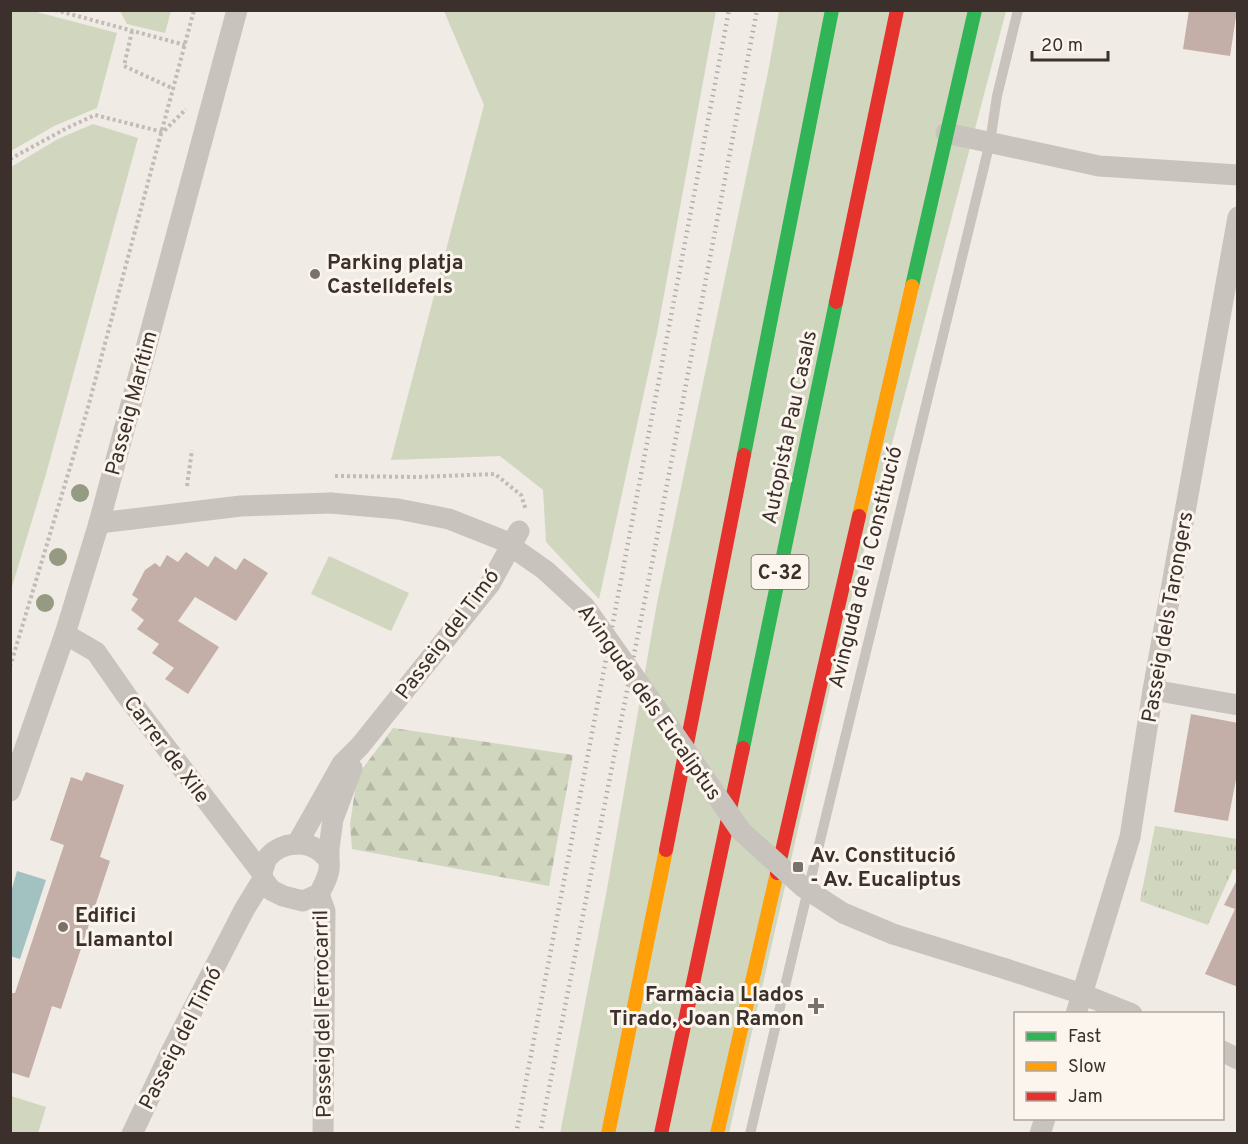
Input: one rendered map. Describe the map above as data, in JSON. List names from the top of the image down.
{
  "streets": {
    "main road": ["Autopista Pau Casals", "Avinguda de la Constitució", "C-32"],
    "street": [
      "Passeig Marítim",
      "Passeig dels Tarongers",
      "Passeig del Timó",
      "Avinguda dels Eucaliptus",
      "Carrer de Xile",
      "Passeig del Ferrocarril"
    ]
  },
  "crossings": [
    ["Passeig Marítim", "Avinguda dels Eucaliptus"],
    ["Passeig Marítim", "Carrer de Xile"],
    ["Passeig dels Tarongers", "Avinguda dels Eucaliptus"],
    ["Passeig del Timó", "Carrer de Xile"],
    ["Passeig del Timó", "Passeig del Ferrocarril"],
    ["Carrer de Xile", "Passeig del Ferrocarril"]
  ],
  "places": {
    "other": ["Parking platja Castelldefels", "Edifici Llamantol"],
    "transit": ["Av. Constitució - Av. Eucaliptus"],
    "health": ["Farmàcia Llados Tirado, Joan Ramon"]
  },
  "legend": ["Fast", "Slow", "Jam"],
  "scale_bar": "20 m"
}
